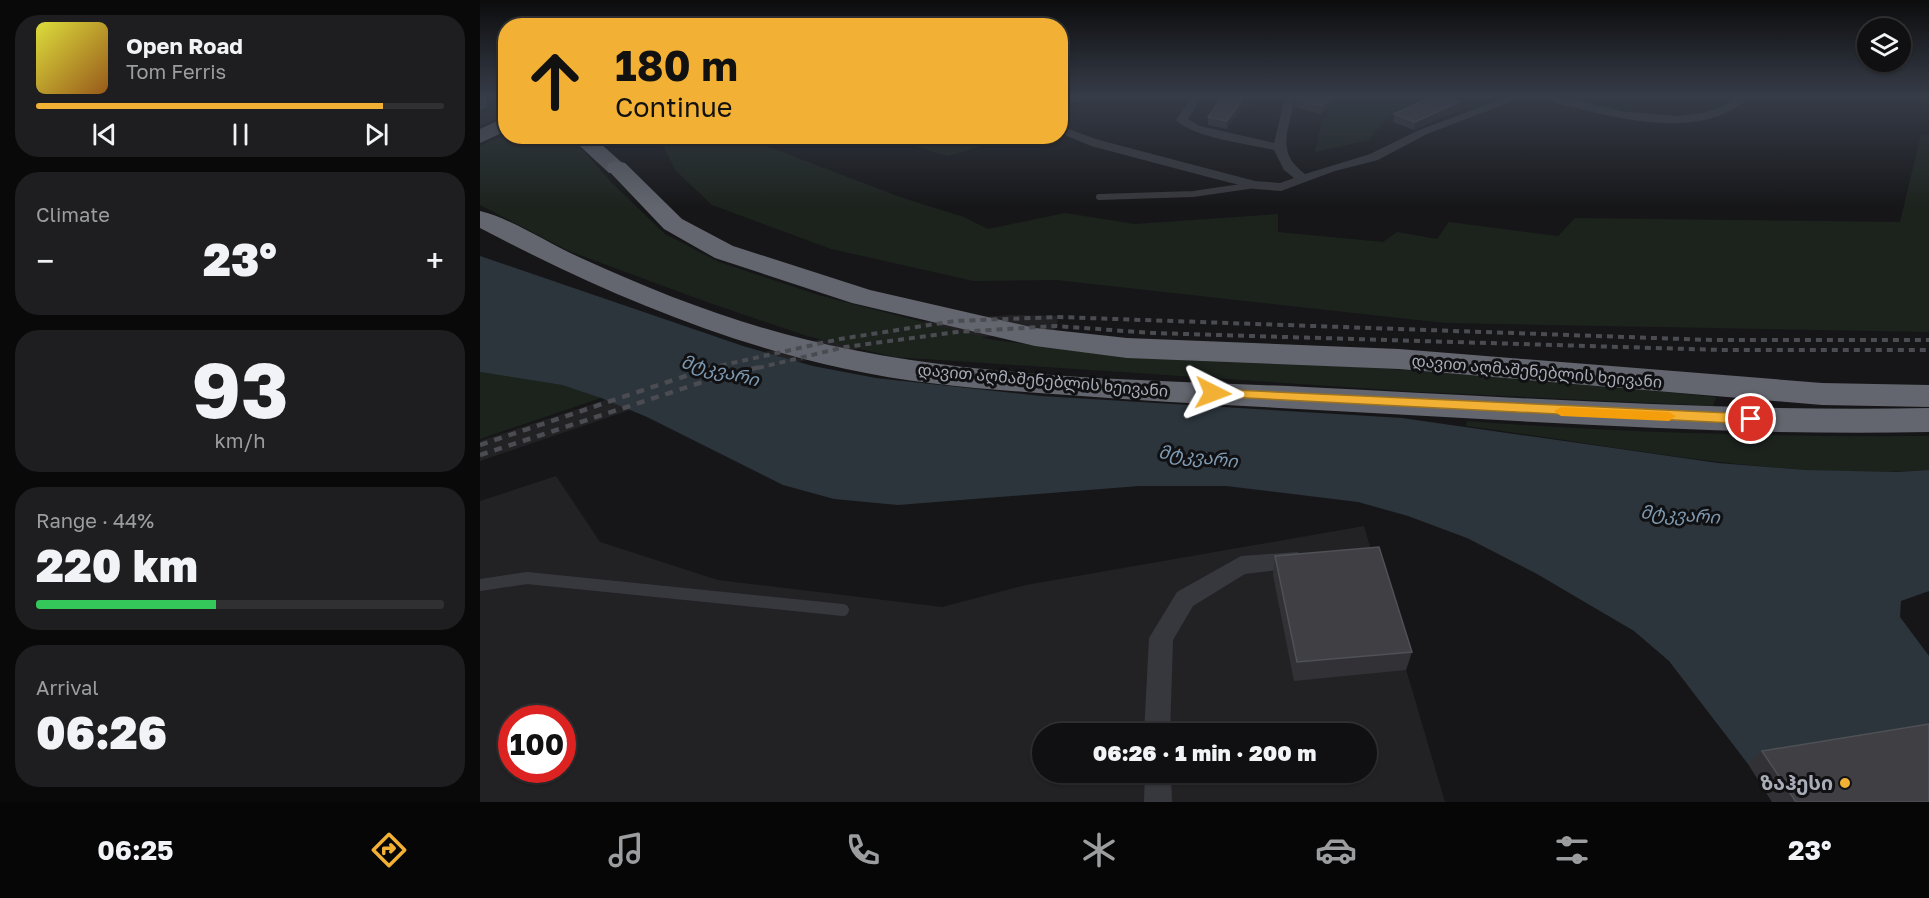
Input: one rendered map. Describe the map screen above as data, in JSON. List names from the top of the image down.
{
  "streets": {
    "highway": ["დავით აღმაშენებლის ხეივანი"]
  },
  "water": ["მტკვარი"],
  "places": ["ზაჰესი"],
  "page": {
    "turn": ["180 m", "Continue"],
    "song": ["Open Road", "Tom Ferris"],
    "tile": [
      "Climate",
      ["93", "km/h"],
      ["Range · 44%", "220 km"],
      ["Arrival", "06:26"]
    ],
    "heat": ["−", "23°", "+"],
    "limit": "100",
    "trip": "06:26 · 1 min · 200 m",
    "tabs": ["06:25", "23°"]
  }
}
